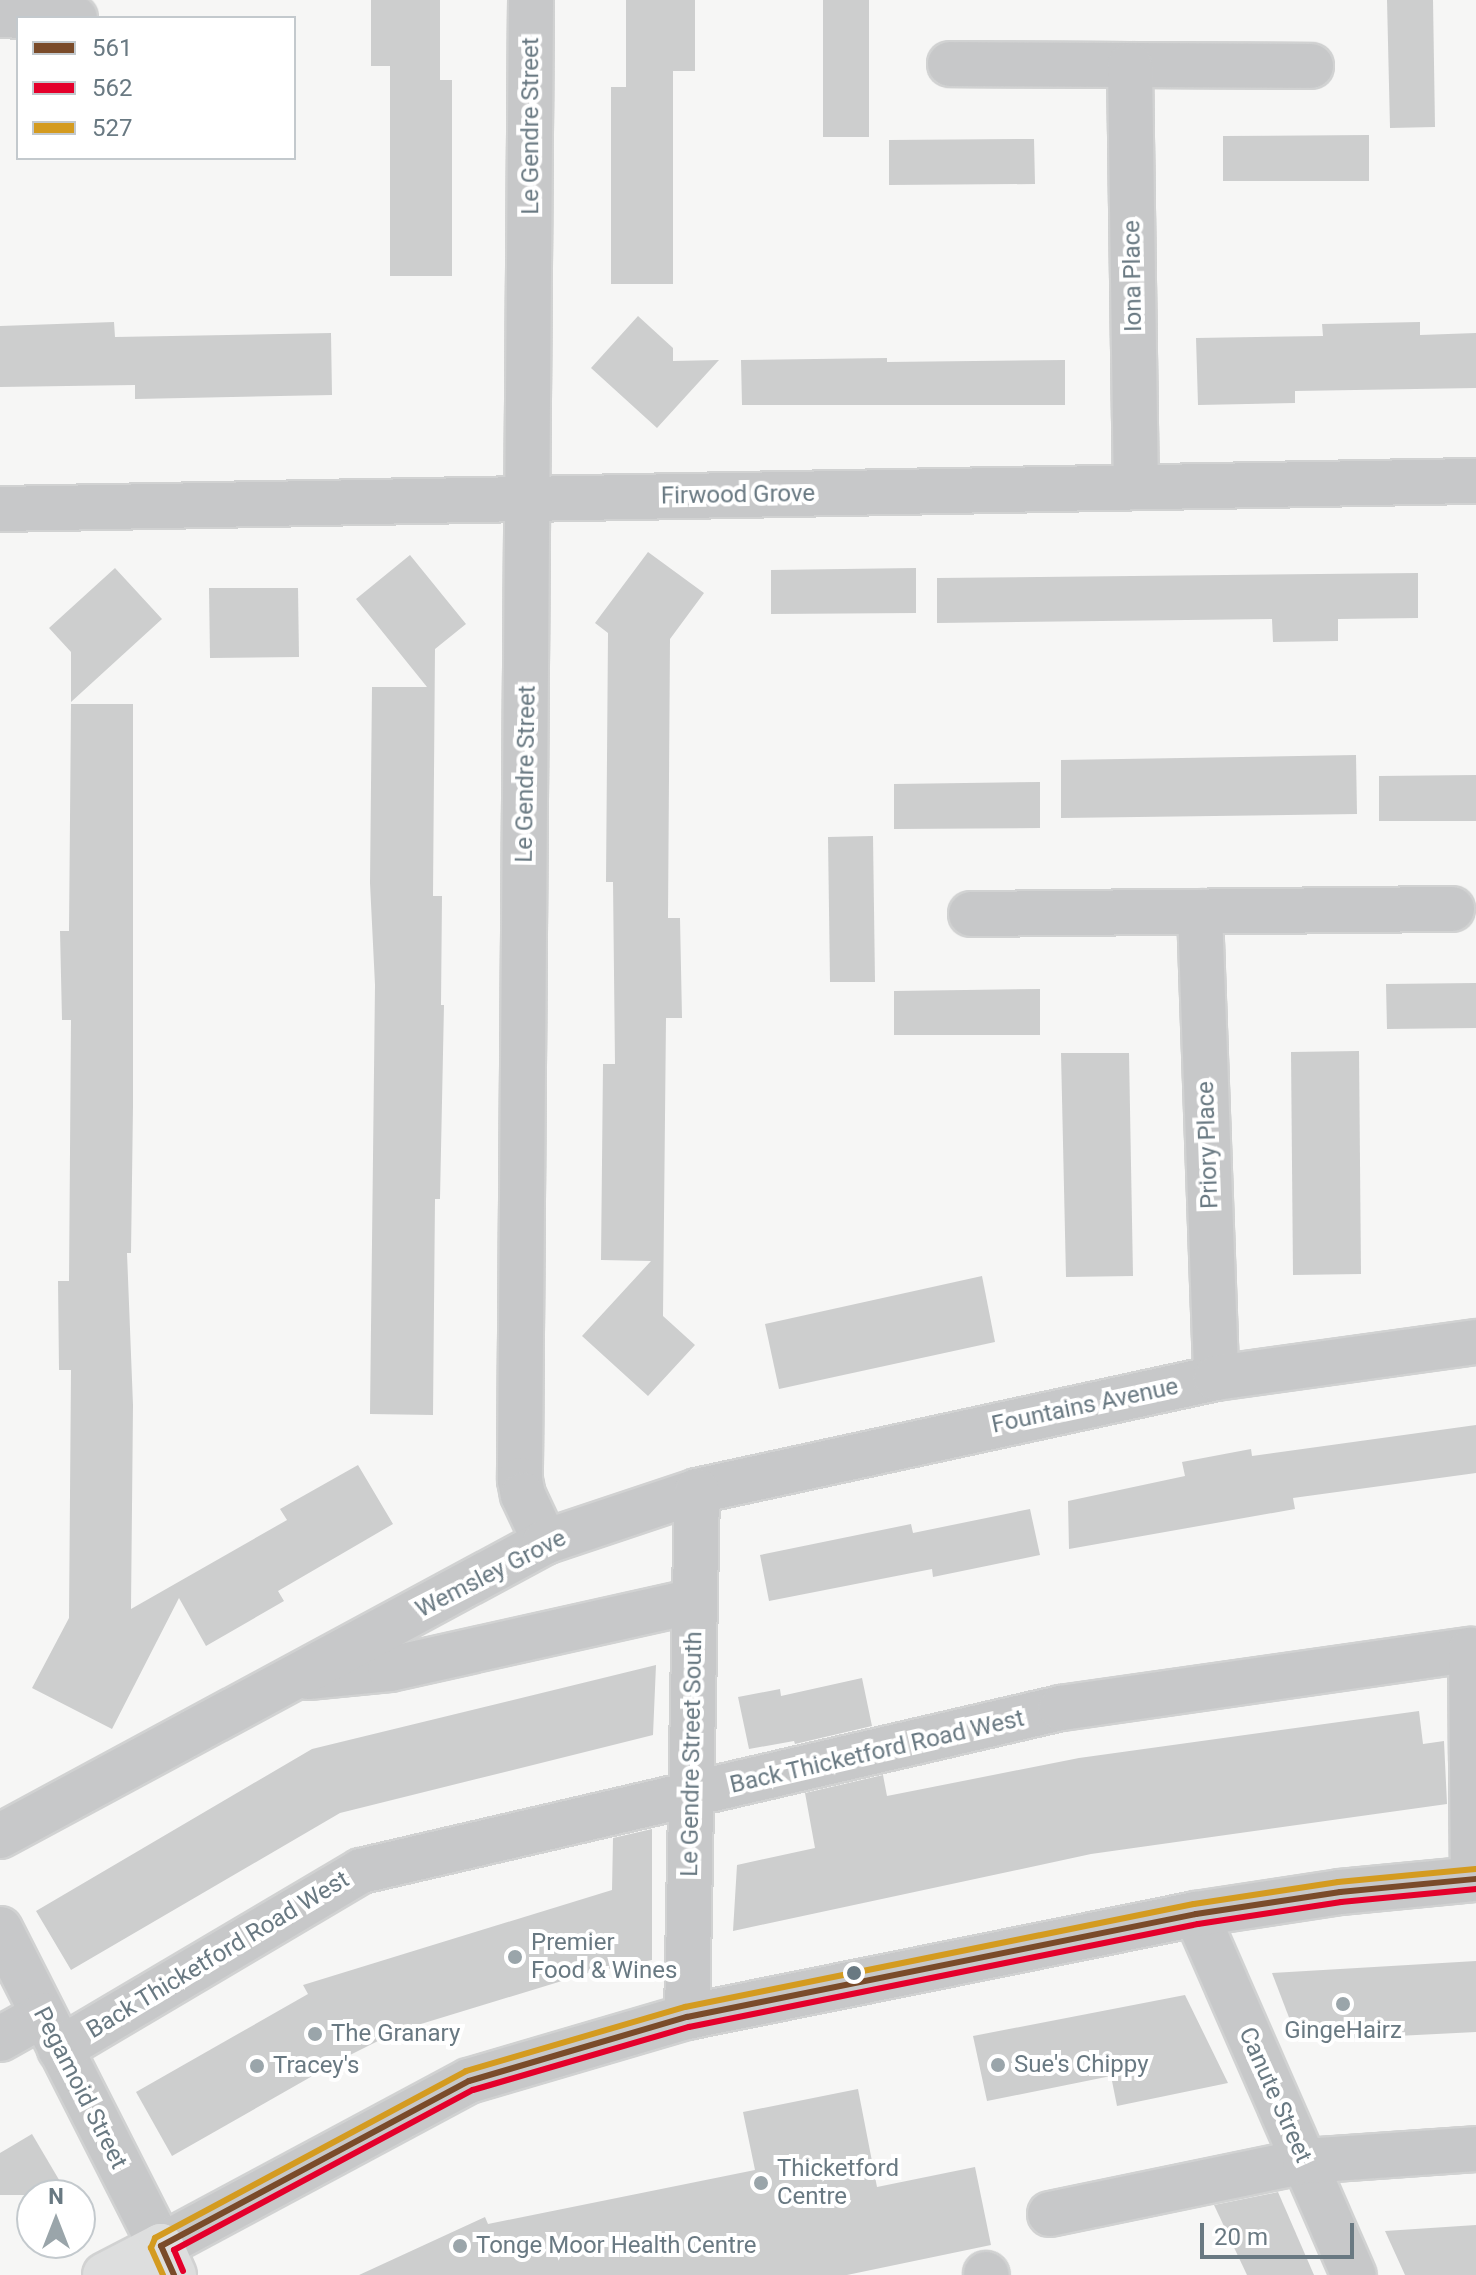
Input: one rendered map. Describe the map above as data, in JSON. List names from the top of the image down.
{
  "streets": {
    "street": [
      "Le Gendre Street",
      "Iona Place",
      "Firwood Grove",
      "Priory Place",
      "Fountains Avenue",
      "Wemsley Grove",
      "Back Thicketford Road West",
      "Le Gendre Street South",
      "Pegamoid Street",
      "Canute Street"
    ]
  },
  "crossings": [
    ["Le Gendre Street", "Firwood Grove"],
    ["Le Gendre Street", "Wemsley Grove"],
    ["Iona Place", "Firwood Grove"],
    ["Priory Place", "Fountains Avenue"],
    ["Fountains Avenue", "Wemsley Grove"],
    ["Fountains Avenue", "Le Gendre Street South"],
    ["Wemsley Grove", "Le Gendre Street South"],
    ["Back Thicketford Road West", "Le Gendre Street South"],
    ["Back Thicketford Road West", "Pegamoid Street"]
  ],
  "places": [
    "Premier Food & Wines",
    "GingeHairz",
    "The Granary",
    "Sue's Chippy",
    "Tracey's",
    "Thicketford Centre",
    "Tonge Moor Health Centre"
  ],
  "lines": ["transit line 527", "transit line 561", "transit line 562"],
  "legend": ["561", "562", "527"],
  "scale_bar": "20 m",
  "north": "top"
}
